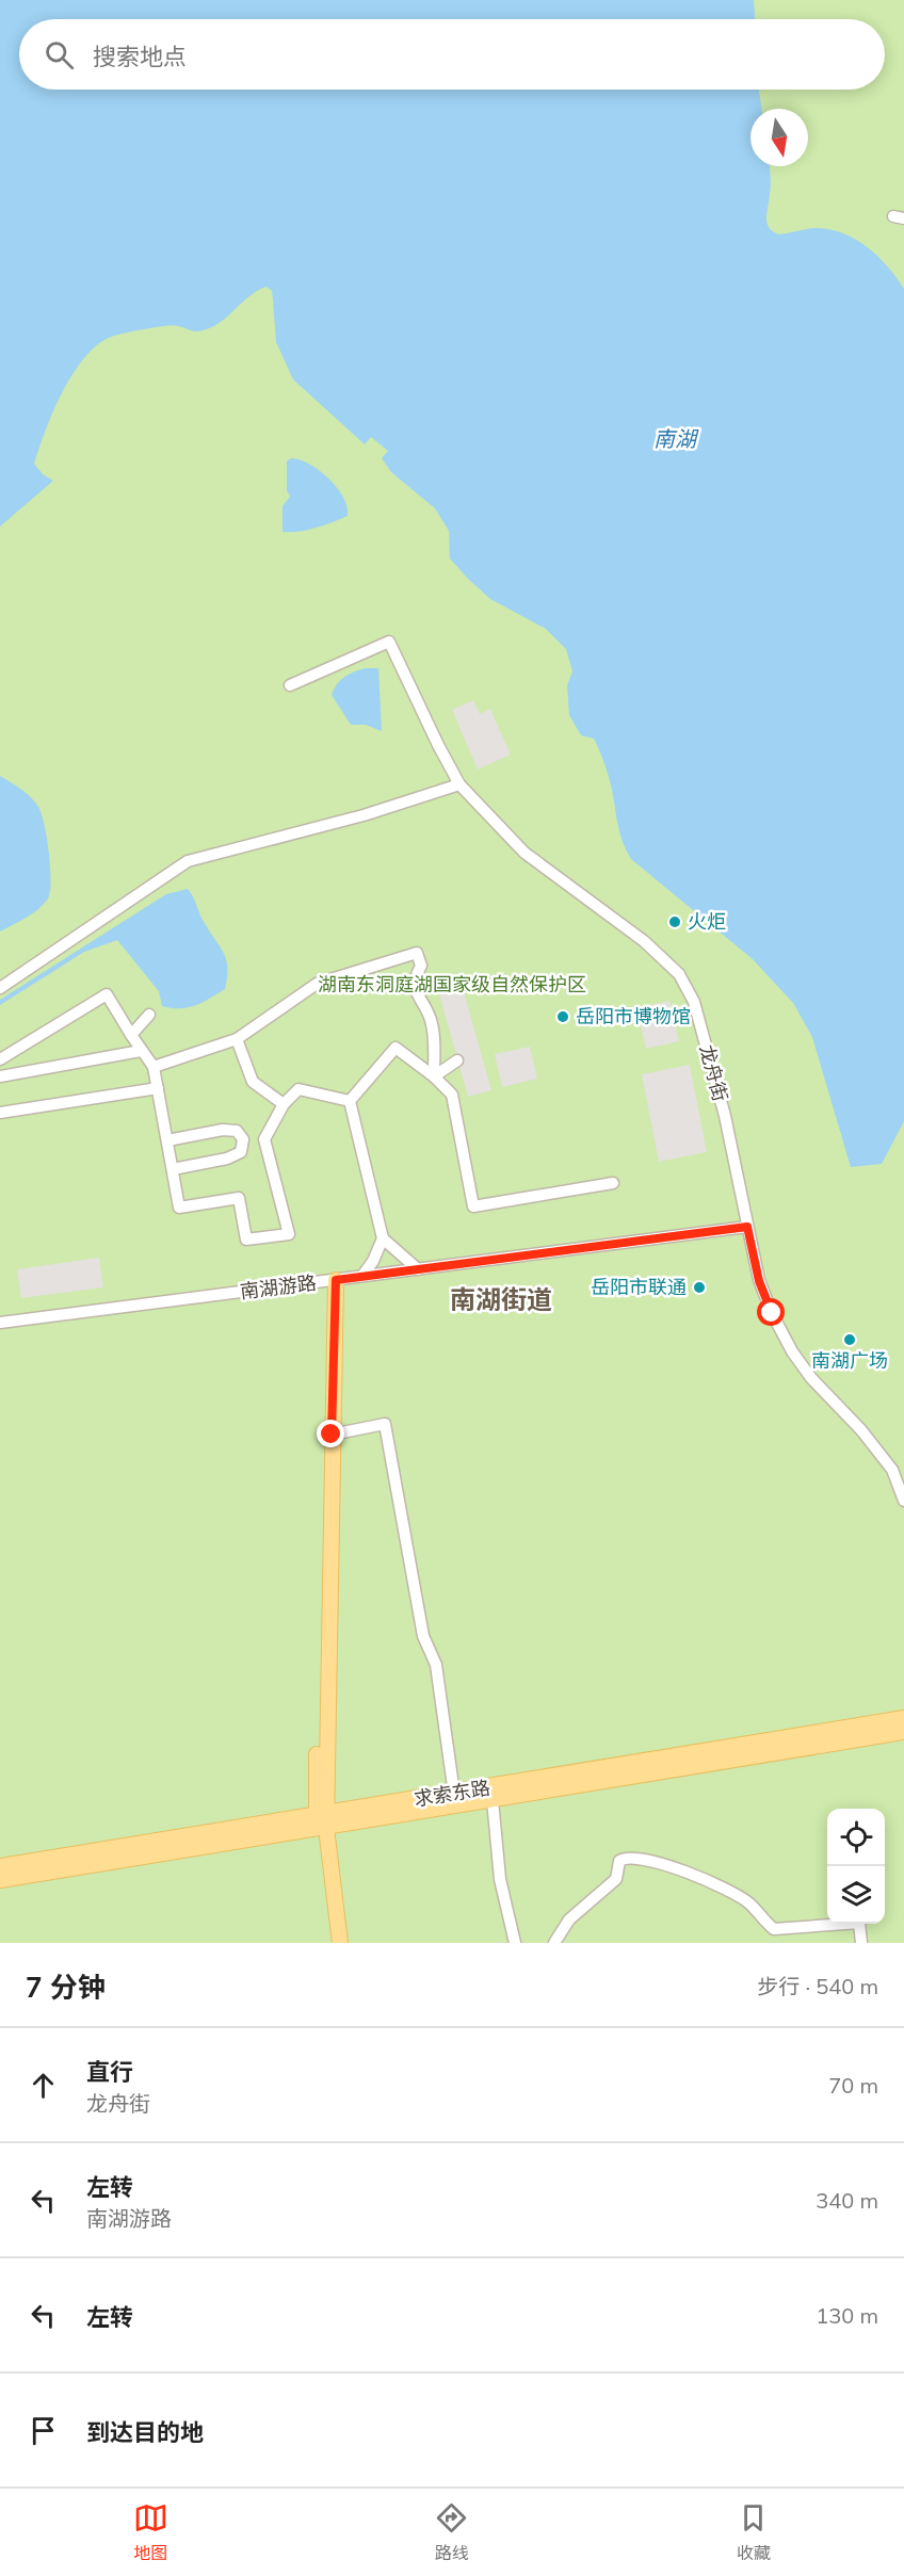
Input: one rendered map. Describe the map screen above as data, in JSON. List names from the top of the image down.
{
  "streets": {
    "main road": ["求索东路"],
    "street": ["龙舟街", "南湖游路"]
  },
  "crossings": [
    ["龙舟街", "南湖游路"]
  ],
  "districts": ["南湖街道"],
  "water": ["南湖"],
  "parks": ["湖南东洞庭湖国家级自然保护区"],
  "places": [
    "火炬",
    "岳阳市博物馆",
    "岳阳市联通",
    "南湖广场"
  ],
  "north": "bottom",
  "page": {
    "search": "搜索地点",
    "heading": ["7 分钟", "步行 · 540 m"],
    "list": [
      ["直行", "龙舟街", "70 m"],
      ["左转", "南湖游路", "340 m"],
      ["左转", "130 m"],
      "到达目的地"
    ],
    "nav": ["地图", "路线", "收藏"]
  }
}
